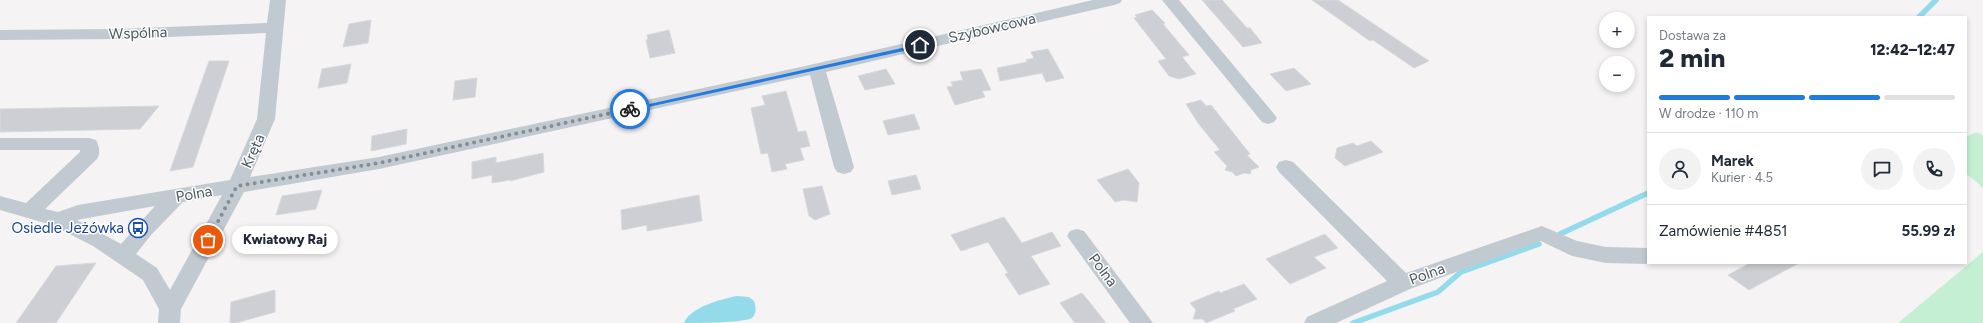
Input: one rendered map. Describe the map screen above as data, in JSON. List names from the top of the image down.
{
  "streets": {
    "street": [
      "Szybowcowa",
      "Wspólna",
      "Kręta",
      "Polna"
    ]
  },
  "crossings": [
    ["Szybowcowa", "Polna"],
    ["Wspólna", "Kręta"],
    ["Kręta", "Polna"]
  ],
  "places": {
    "bus stop": ["Osiedle Jeżówka"],
    "other": ["Kwiatowy Raj"]
  },
  "page": {
    "map_buttons": ["+", "−"],
    "heading": ["2 min", "Dostawa za", "12:42–12:47"],
    "panel": [
      "Marek",
      "Kurier · 4.5",
      "Zamówienie #4851",
      "55.99 zł"
    ],
    "bar": "W drodze · 110 m",
    "bubble": "Kwiatowy Raj"
  }
}
